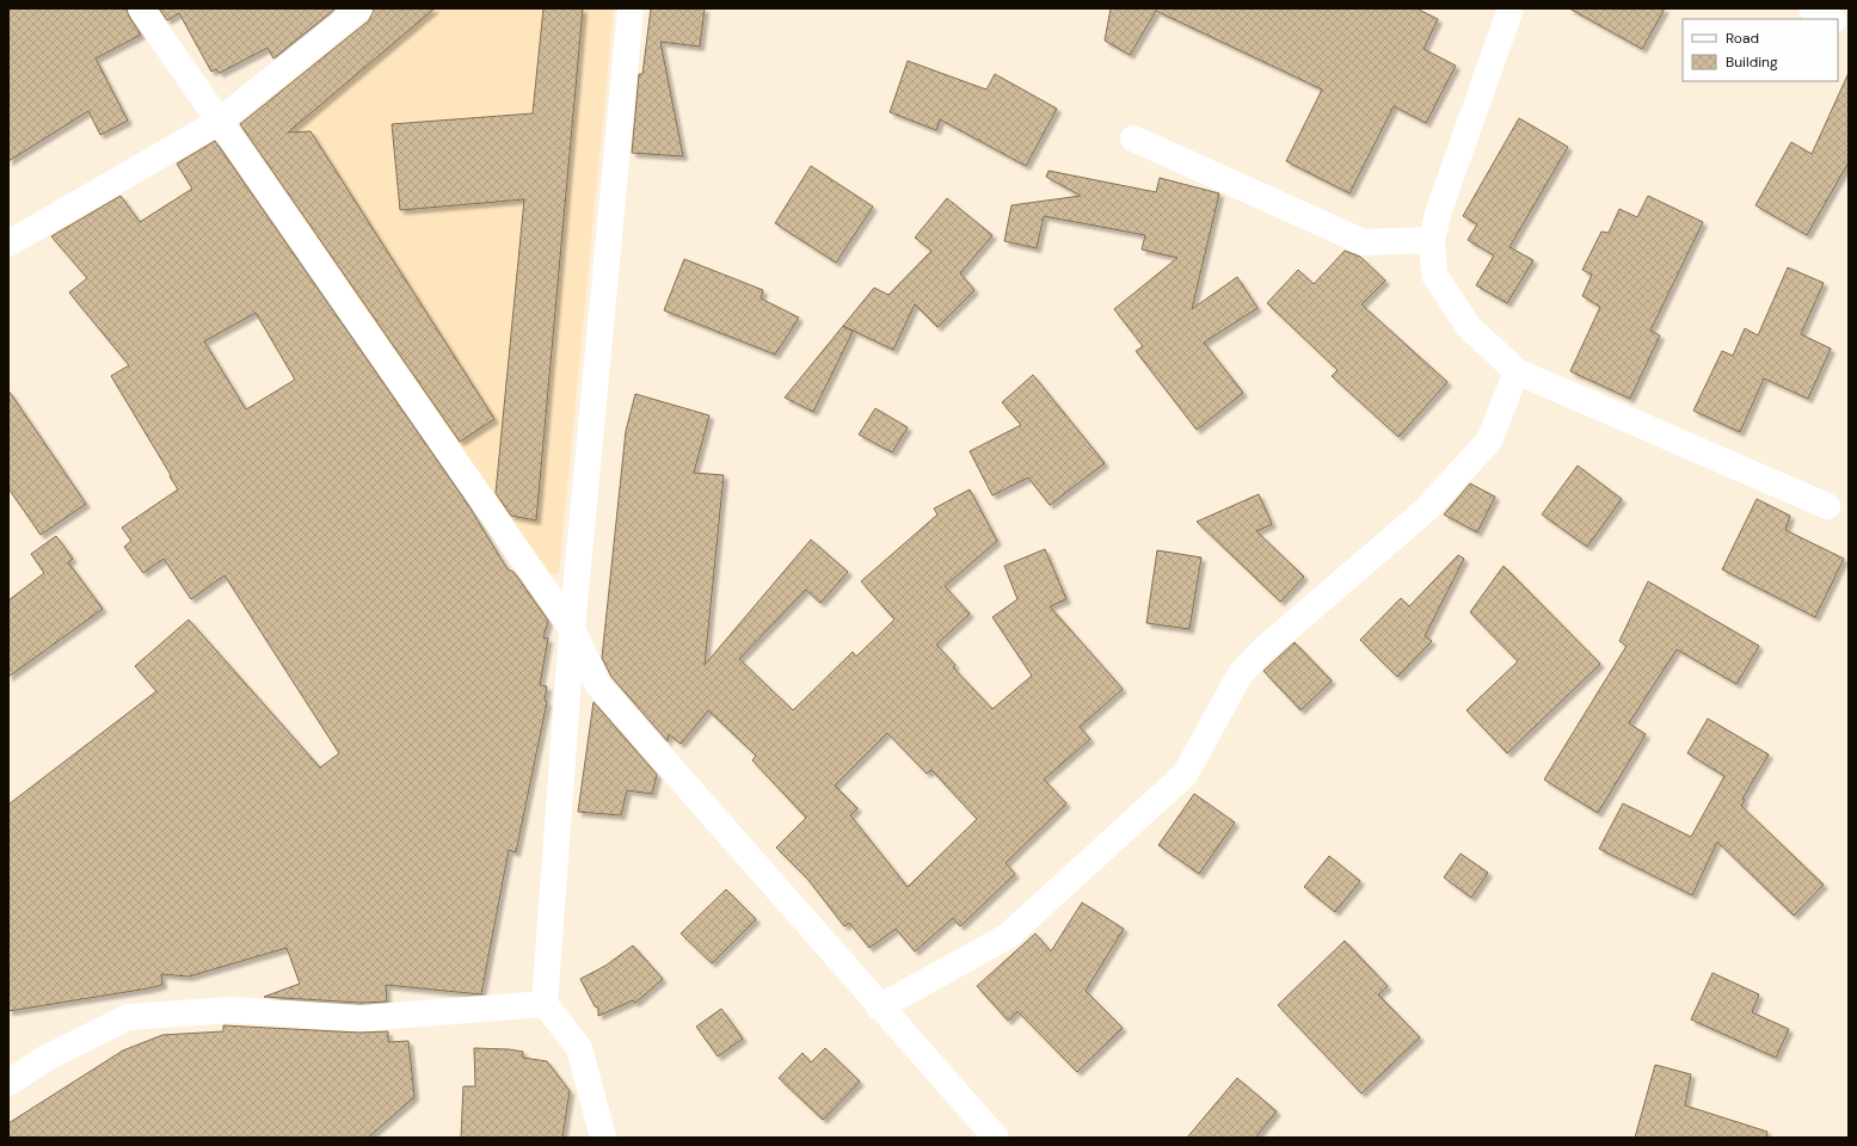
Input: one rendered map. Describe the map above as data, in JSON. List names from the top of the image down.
{
  "legend": ["Road", "Building"]
}
